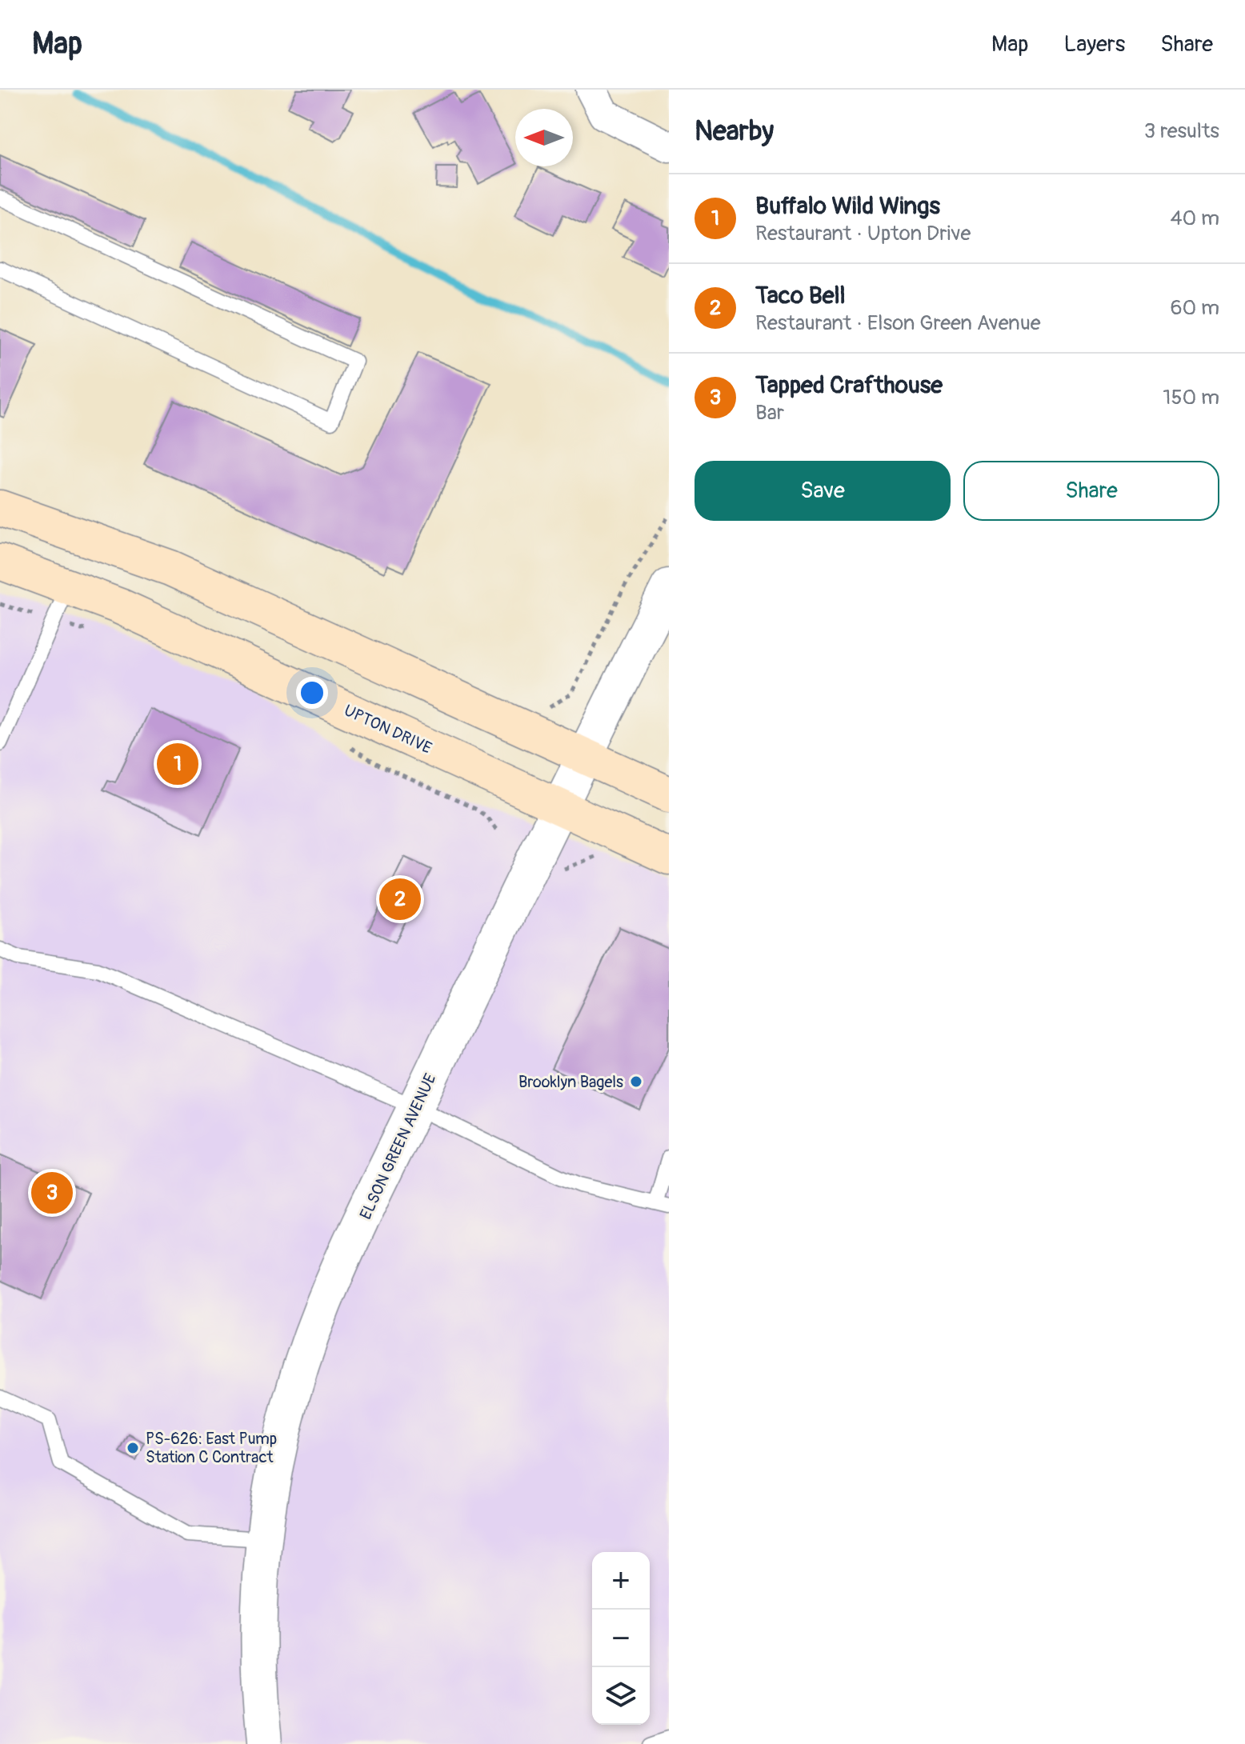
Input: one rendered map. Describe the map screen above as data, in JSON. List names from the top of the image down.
{
  "streets": {
    "main road": ["UPTON DRIVE"],
    "street": ["ELSON GREEN AVENUE"]
  },
  "crossings": [
    ["UPTON DRIVE", "ELSON GREEN AVENUE"]
  ],
  "places": ["Brooklyn Bagels", "PS-626: East Pump Station C Contract"],
  "north": "left",
  "page": {
    "header": "Map",
    "nav": ["Map", "Layers", "Share"],
    "heading": ["Nearby", "3 results"],
    "list": [
      {
        "mark": "1",
        "name": "Buffalo Wild Wings",
        "note": "Restaurant · Upton Drive",
        "value": "40 m"
      },
      {
        "mark": "2",
        "name": "Taco Bell",
        "note": "Restaurant · Elson Green Avenue",
        "value": "60 m"
      },
      {
        "mark": "3",
        "name": "Tapped Crafthouse",
        "note": "Bar",
        "value": "150 m"
      }
    ],
    "buttons": ["Save", "Share"],
    "pins": ["1", "2", "3"],
    "map_buttons": ["+", "−"]
  }
}
